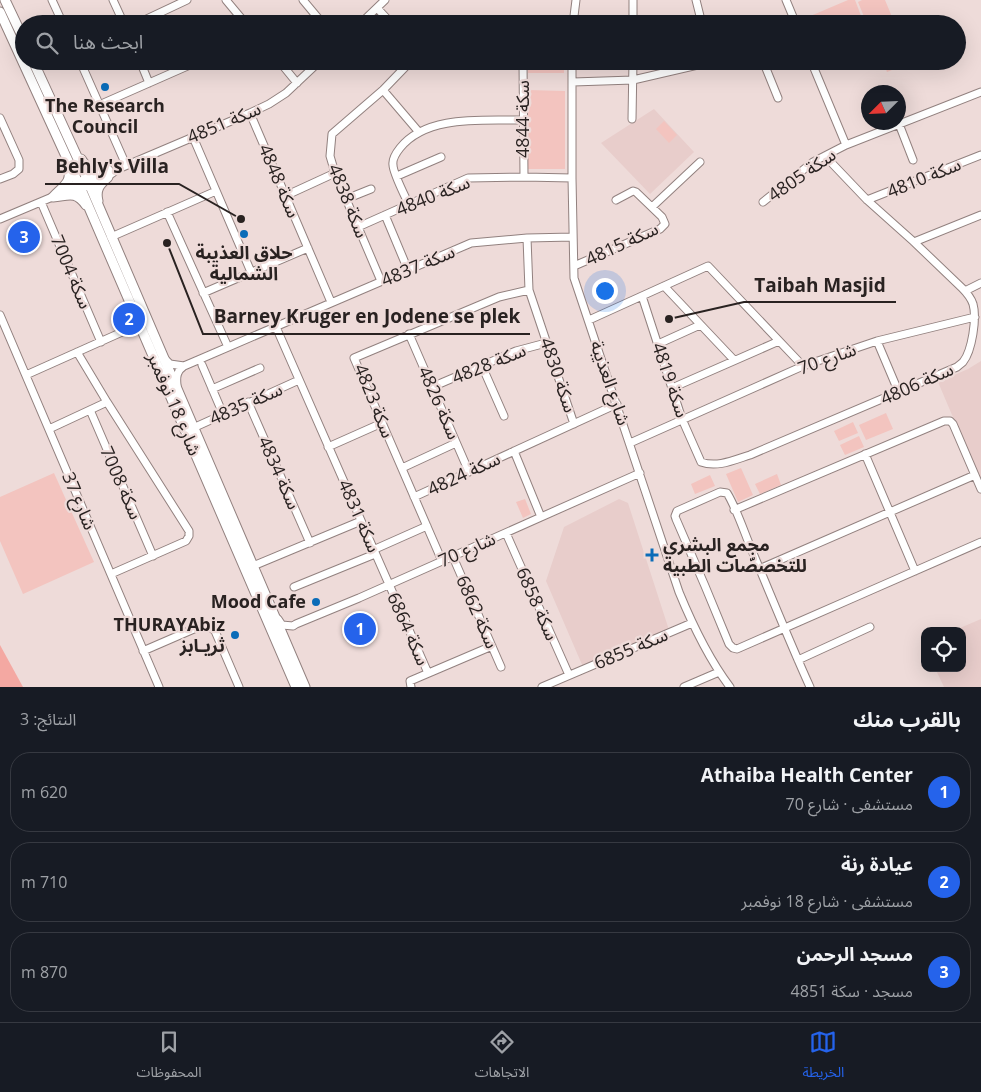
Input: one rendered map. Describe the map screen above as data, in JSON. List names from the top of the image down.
{
  "streets": {
    "main road": ["شارع 18 نوفمبر"],
    "street": [
      "سكة 4844",
      "سكة 4851",
      "سكة 4805",
      "سكة 4810",
      "سكة 4848",
      "سكة 4840",
      "سكة 4838",
      "سكة 4815",
      "سكة 4837",
      "سكة 7004",
      "شارع 70",
      "سكة 4828",
      "سكة 4830",
      "سكة 4819",
      "شارع العذيبة",
      "سكة 4806",
      "سكة 4823",
      "سكة 4826",
      "سكة 4835",
      "سكة 4834",
      "سكة 4824",
      "سكة 7008",
      "شارع 37",
      "سكة 4831",
      "سكة 6858",
      "سكة 6862",
      "سكة 6864",
      "سكة 6855"
    ]
  },
  "crossings": [
    ["سكة 4844", "سكة 4840"],
    ["سكة 4851", "سكة 4848"],
    ["سكة 4851", "سكة 7004"],
    ["سكة 4851", "شارع 18 نوفمبر"],
    ["سكة 4805", "سكة 4806"],
    ["سكة 4810", "سكة 4806"],
    ["سكة 4848", "سكة 4837"],
    ["سكة 4840", "سكة 4838"],
    ["سكة 4840", "شارع العذيبة"],
    ["سكة 4838", "سكة 4837"],
    ["سكة 4815", "شارع العذيبة"],
    ["سكة 4837", "سكة 4830"],
    ["سكة 4837", "شارع العذيبة"],
    ["سكة 4837", "سكة 4831"],
    ["شارع 70", "سكة 4819"],
    ["شارع 70", "شارع العذيبة"],
    ["شارع 70", "سكة 4806"],
    ["شارع 70", "سكة 4823"],
    ["شارع 70", "سكة 4824"],
    ["شارع 70", "سكة 4831"],
    ["شارع 70", "سكة 6858"],
    ["شارع 70", "سكة 6862"],
    ["شارع 70", "سكة 6864"],
    ["سكة 4828", "سكة 4830"],
    ["سكة 4828", "سكة 4826"],
    ["سكة 4830", "سكة 4823"],
    ["سكة 4830", "سكة 4824"],
    ["سكة 4819", "سكة 4806"],
    ["شارع العذيبة", "سكة 4824"],
    ["شارع العذيبة", "سكة 6855"],
    ["سكة 4823", "سكة 4826"],
    ["سكة 4823", "سكة 4824"],
    ["سكة 4826", "سكة 4824"],
    ["شارع 18 نوفمبر", "سكة 4835"],
    ["سكة 4835", "سكة 4834"],
    ["سكة 4835", "سكة 4831"],
    ["سكة 4831", "سكة 6864"],
    ["سكة 6858", "سكة 6855"]
  ],
  "places": {
    "other": [
      "The Research Council",
      "Behly's Villa",
      "حلاق العذيبة الشمالية",
      "Barney Kruger en Jodene se plek",
      "Taibah Masjid",
      "Mood Cafe",
      "THURAYAbiz ثريـابز"
    ],
    "health": ["مجمع البشرى للتخصصّات الطبية"]
  },
  "north": "bottom left",
  "page": {
    "search": "ابحث هنا",
    "pins": ["3", "2", "1"],
    "heading": ["بالقرب منك", "النتائج: 3"],
    "list": [
      {
        "mark": "1",
        "name": "Athaiba Health Center",
        "note": "مستشفى · شارع 70",
        "value": "620 m"
      },
      {
        "mark": "2",
        "name": "عيادة رنة",
        "note": "مستشفى · شارع 18 نوفمبر",
        "value": "710 m"
      },
      {
        "mark": "3",
        "name": "مسجد الرحمن",
        "note": "مسجد · سكة 4851",
        "value": "870 m"
      }
    ],
    "nav": ["الخريطة", "الاتجاهات", "المحفوظات"]
  }
}
